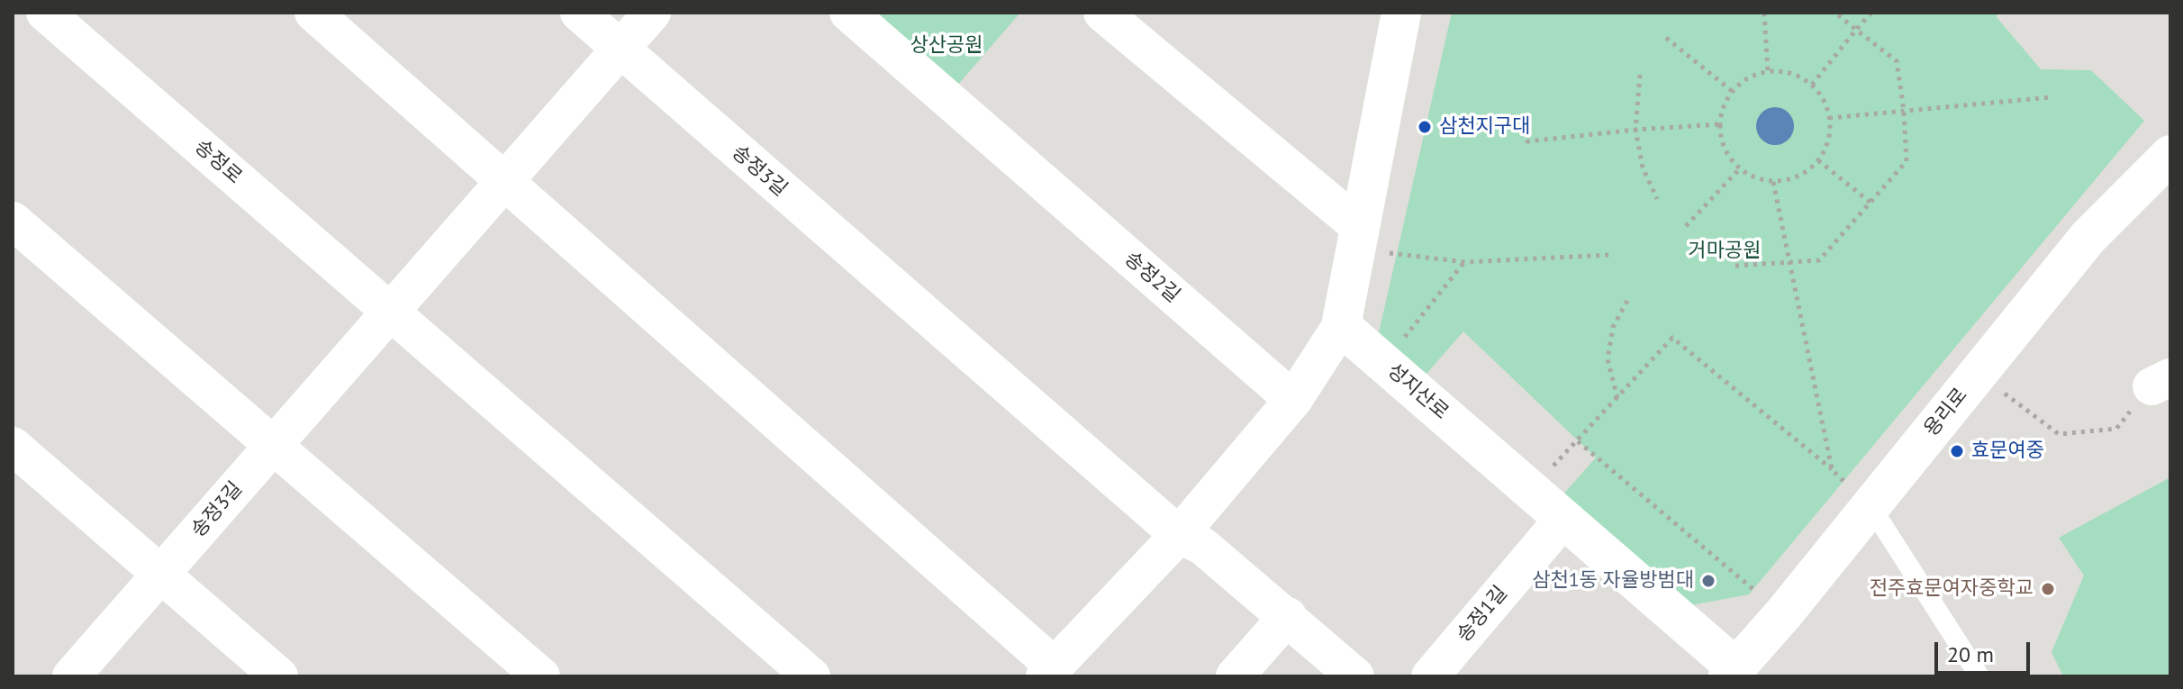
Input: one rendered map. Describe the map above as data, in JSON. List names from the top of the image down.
{
  "streets": {
    "street": [
      "송정로",
      "송정3길",
      "송정2길",
      "성지산로",
      "용리로",
      "송정1길"
    ]
  },
  "crossings": [
    ["송정로", "송정3길"],
    ["성지산로", "용리로"],
    ["성지산로", "송정1길"]
  ],
  "parks": ["상산공원", "거마공원"],
  "places": [
    "삼천지구대",
    "효문여중",
    "삼천1동 자율방범대",
    "전주효문여자중학교"
  ],
  "scale_bar": "20 m"
}
